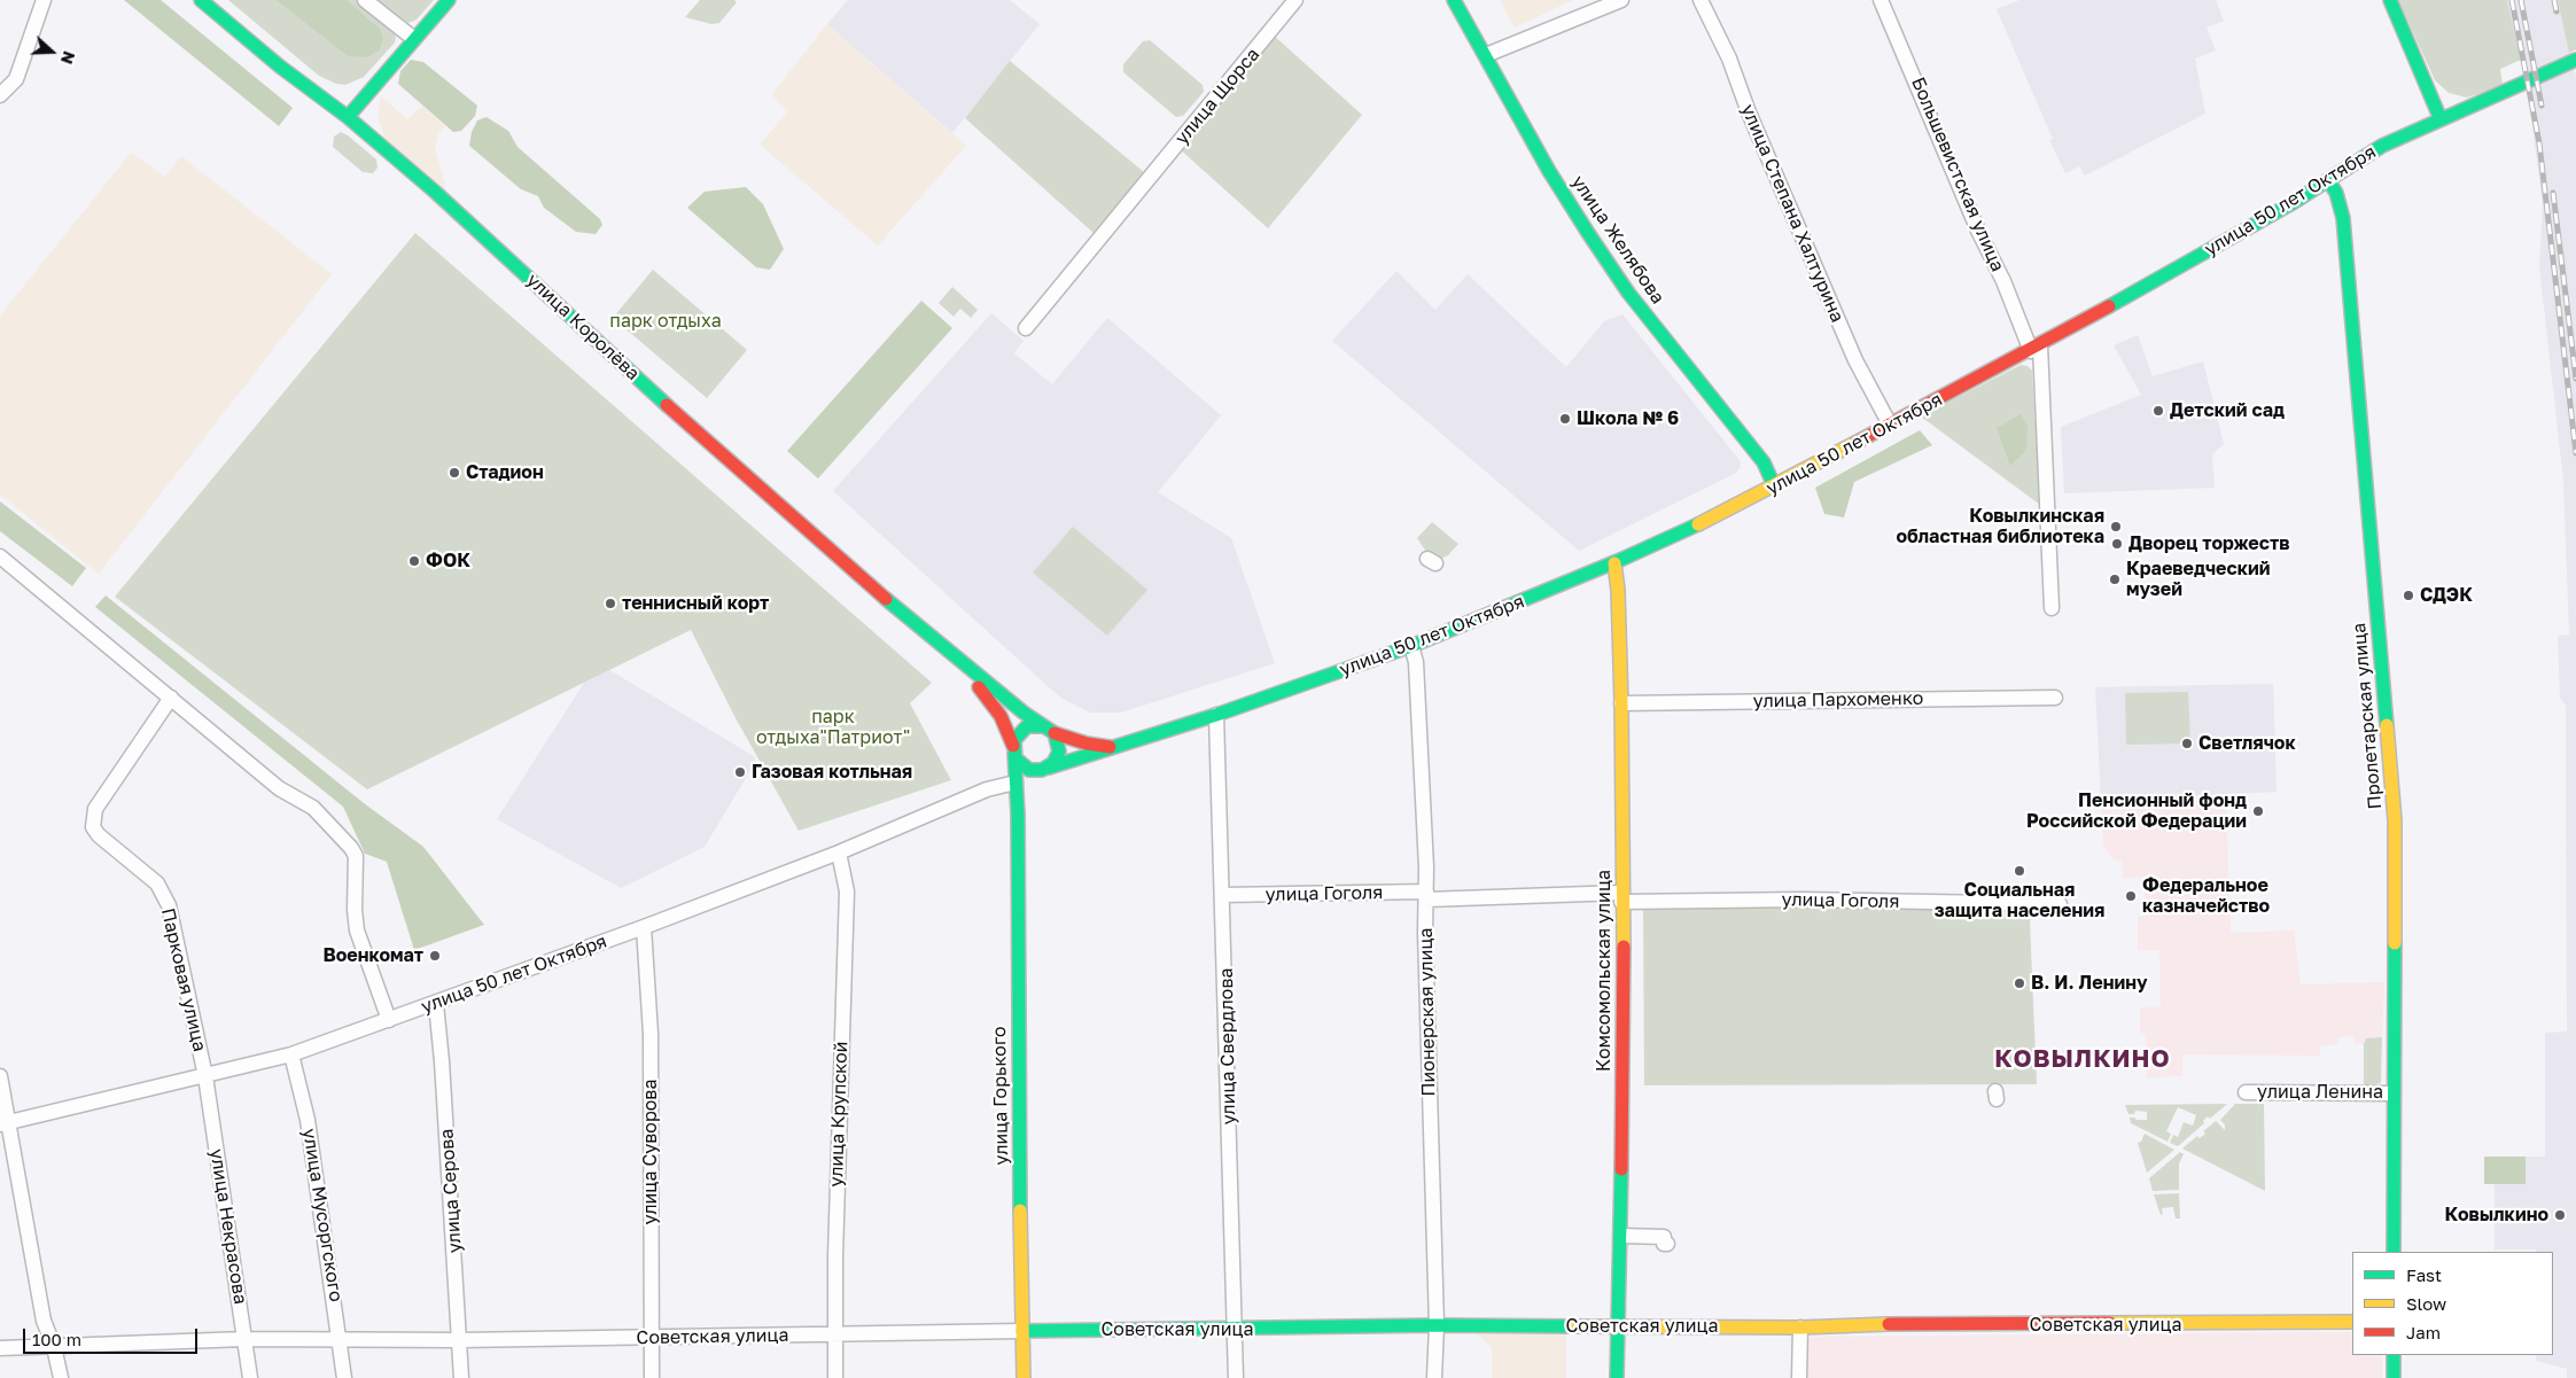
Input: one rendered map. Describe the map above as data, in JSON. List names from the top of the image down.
{
  "streets": {
    "street": [
      "улица Щорса",
      "Большевистская улица",
      "улица 50 лет Октября",
      "улица Степана Халтурина",
      "улица Желябова",
      "улица Королёва",
      "улица Пархоменко",
      "Пролетарская улица",
      "улица Гоголя",
      "Комсомольская улица",
      "Парковая улица",
      "Пионерская улица",
      "улица Свердлова",
      "улица Ленина",
      "улица Горького",
      "улица Крупской",
      "улица Суворова",
      "улица Серова",
      "улица Мусоргского",
      "улица Некрасова",
      "Советская улица"
    ]
  },
  "crossings": [
    ["Большевистская улица", "улица 50 лет Октября"],
    ["улица 50 лет Октября", "улица Степана Халтурина"],
    ["улица 50 лет Октября", "улица Желябова"],
    ["улица 50 лет Октября", "улица Королёва"],
    ["улица 50 лет Октября", "Пролетарская улица"],
    ["улица 50 лет Октября", "Комсомольская улица"],
    ["улица 50 лет Октября", "Парковая улица"],
    ["улица 50 лет Октября", "Пионерская улица"],
    ["улица 50 лет Октября", "улица Свердлова"],
    ["улица 50 лет Октября", "улица Горького"],
    ["улица 50 лет Октября", "улица Крупской"],
    ["улица 50 лет Октября", "улица Суворова"],
    ["улица 50 лет Октября", "улица Серова"],
    ["улица 50 лет Октября", "улица Мусоргского"],
    ["улица 50 лет Октября", "улица Некрасова"],
    ["улица Королёва", "улица Горького"],
    ["улица Пархоменко", "Комсомольская улица"],
    ["Пролетарская улица", "улица Ленина"],
    ["улица Гоголя", "Комсомольская улица"],
    ["улица Гоголя", "Пионерская улица"],
    ["улица Гоголя", "улица Свердлова"],
    ["Комсомольская улица", "Советская улица"],
    ["Парковая улица", "улица Некрасова"],
    ["Пионерская улица", "Советская улица"],
    ["улица Свердлова", "Советская улица"],
    ["улица Горького", "Советская улица"],
    ["улица Крупской", "Советская улица"],
    ["улица Суворова", "Советская улица"],
    ["улица Серова", "Советская улица"],
    ["улица Мусоргского", "Советская улица"],
    ["улица Некрасова", "Советская улица"]
  ],
  "districts": ["КОВЫЛКИНО"],
  "parks": ["парк отдыха", "парк отдыха\"Патриот\""],
  "places": [
    "Детский сад",
    "Школа № 6",
    "Стадион",
    "Ковылкинская областная библиотека",
    "Дворец торжеств",
    "ФОК",
    "Краеведческий музей",
    "СДЭК",
    "теннисный корт",
    "Светлячок",
    "Газовая котльная",
    "Пенсионный фонд Российской Федерации",
    "Социальная защита населения",
    "Федеральное казначейство",
    "Военкомат",
    "В. И. Ленину",
    "Ковылкино"
  ],
  "legend": ["Fast", "Slow", "Jam"],
  "scale_bar": "100 m",
  "north": "right"
}
